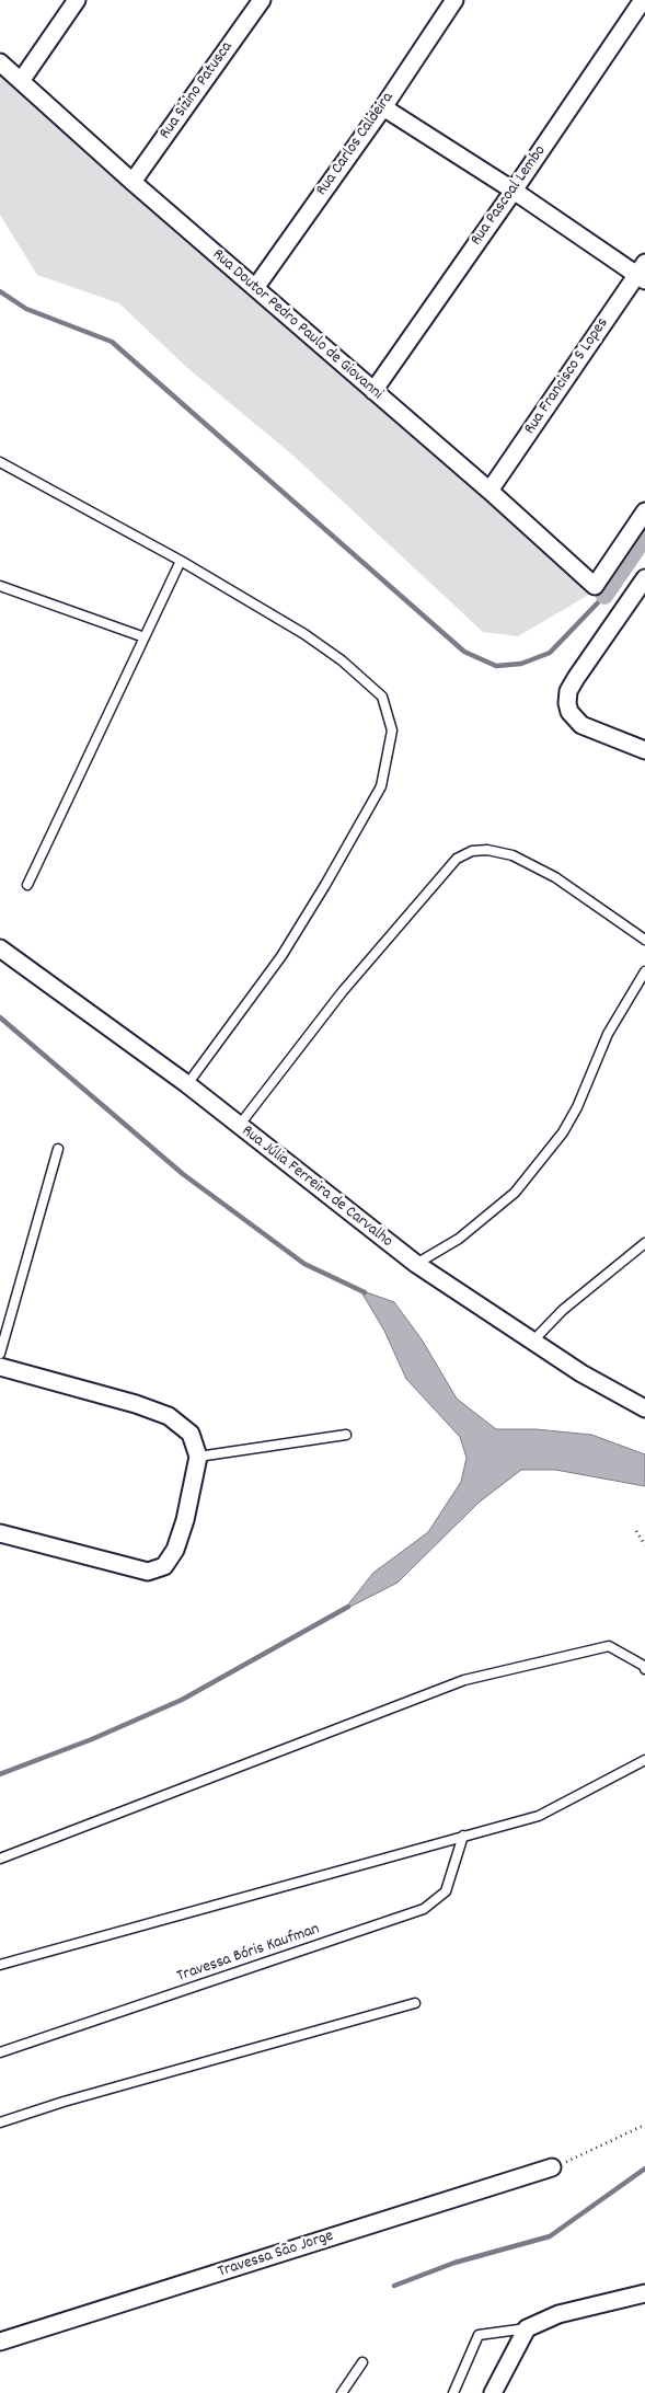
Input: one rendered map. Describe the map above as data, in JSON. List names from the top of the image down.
{
  "streets": {
    "street": [
      "Rua Sizino Patusca",
      "Rua Carlos Caldeira",
      "Rua Pascoal Lembo",
      "Rua Doutor Pedro Paulo de Giovanni",
      "Rua Francisco S Lopes",
      "Rua Júlia Ferreira de Carvalho",
      "Travessa São Jorge"
    ],
    "lane": ["Travessa Bóris Kaufman"]
  },
  "crossings": [
    ["Rua Sizino Patusca", "Rua Doutor Pedro Paulo de Giovanni"],
    ["Rua Carlos Caldeira", "Rua Doutor Pedro Paulo de Giovanni"],
    ["Rua Pascoal Lembo", "Rua Doutor Pedro Paulo de Giovanni"],
    ["Rua Doutor Pedro Paulo de Giovanni", "Rua Francisco S Lopes"]
  ]
}
